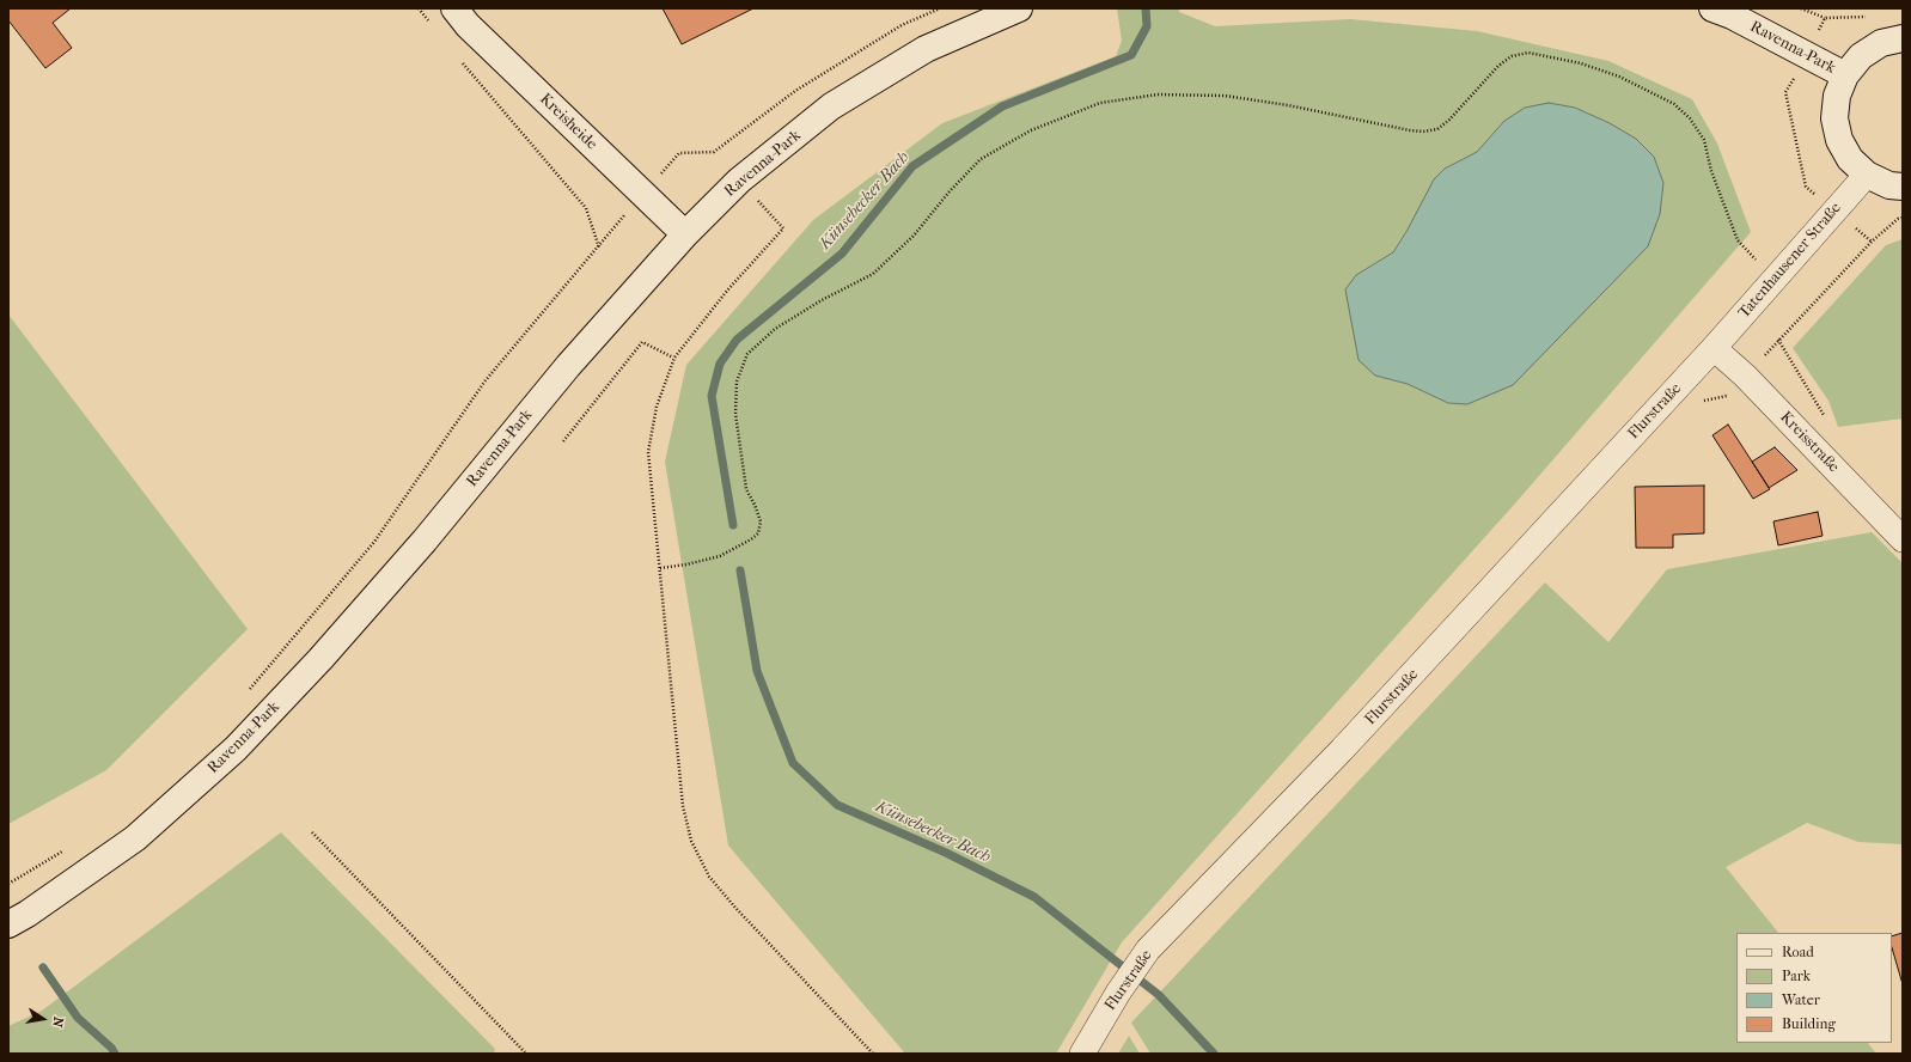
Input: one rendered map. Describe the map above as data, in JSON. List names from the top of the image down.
{
  "streets": {
    "street": [
      "Ravenna-Park",
      "Kreisheide",
      "Tatenhausener Straße",
      "Flurstraße",
      "Kreisstraße"
    ]
  },
  "crossings": [
    ["Ravenna-Park", "Kreisheide"],
    ["Tatenhausener Straße", "Flurstraße"],
    ["Tatenhausener Straße", "Kreisstraße"],
    ["Flurstraße", "Kreisstraße"]
  ],
  "water": ["Künsebecker Bach"],
  "legend": [
    "Road",
    "Park",
    "Water",
    "Building"
  ],
  "north": "right"
}
